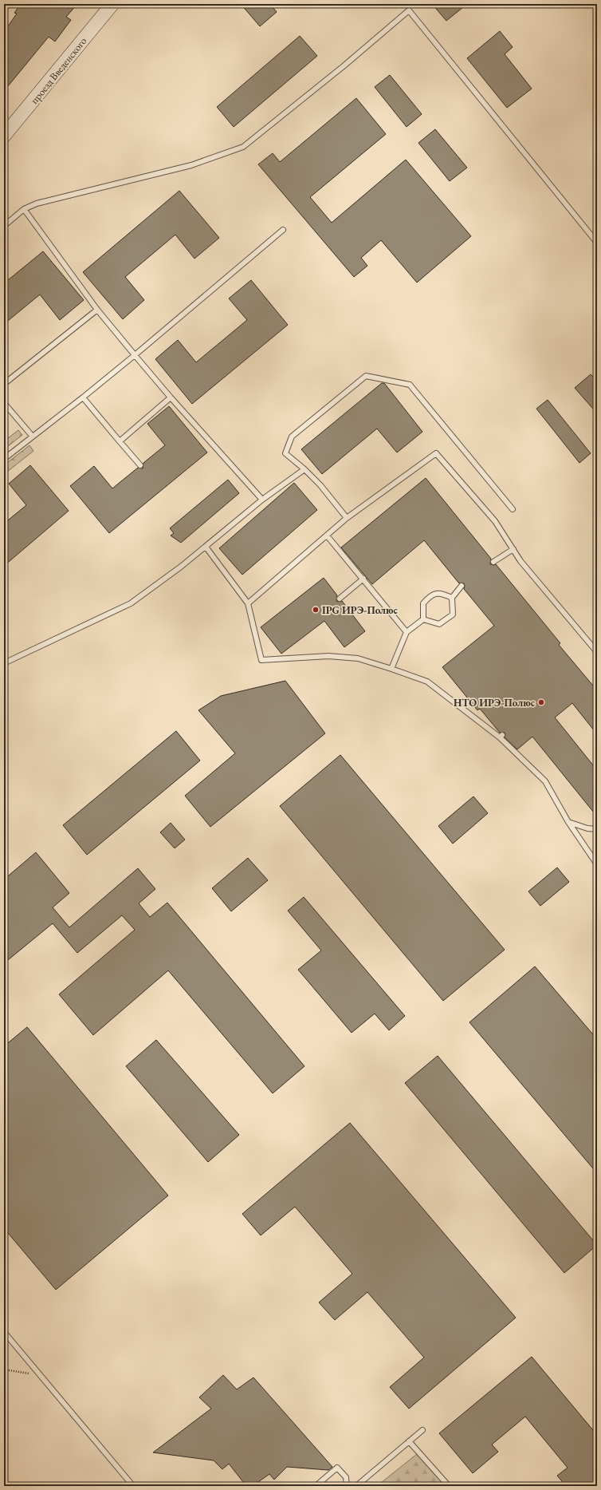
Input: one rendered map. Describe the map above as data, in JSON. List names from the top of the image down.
{
  "streets": {
    "street": ["проезд Введенского"]
  },
  "places": ["IPG ИРЭ-Полюс", "НТО ИРЭ-Полюс"]
}
